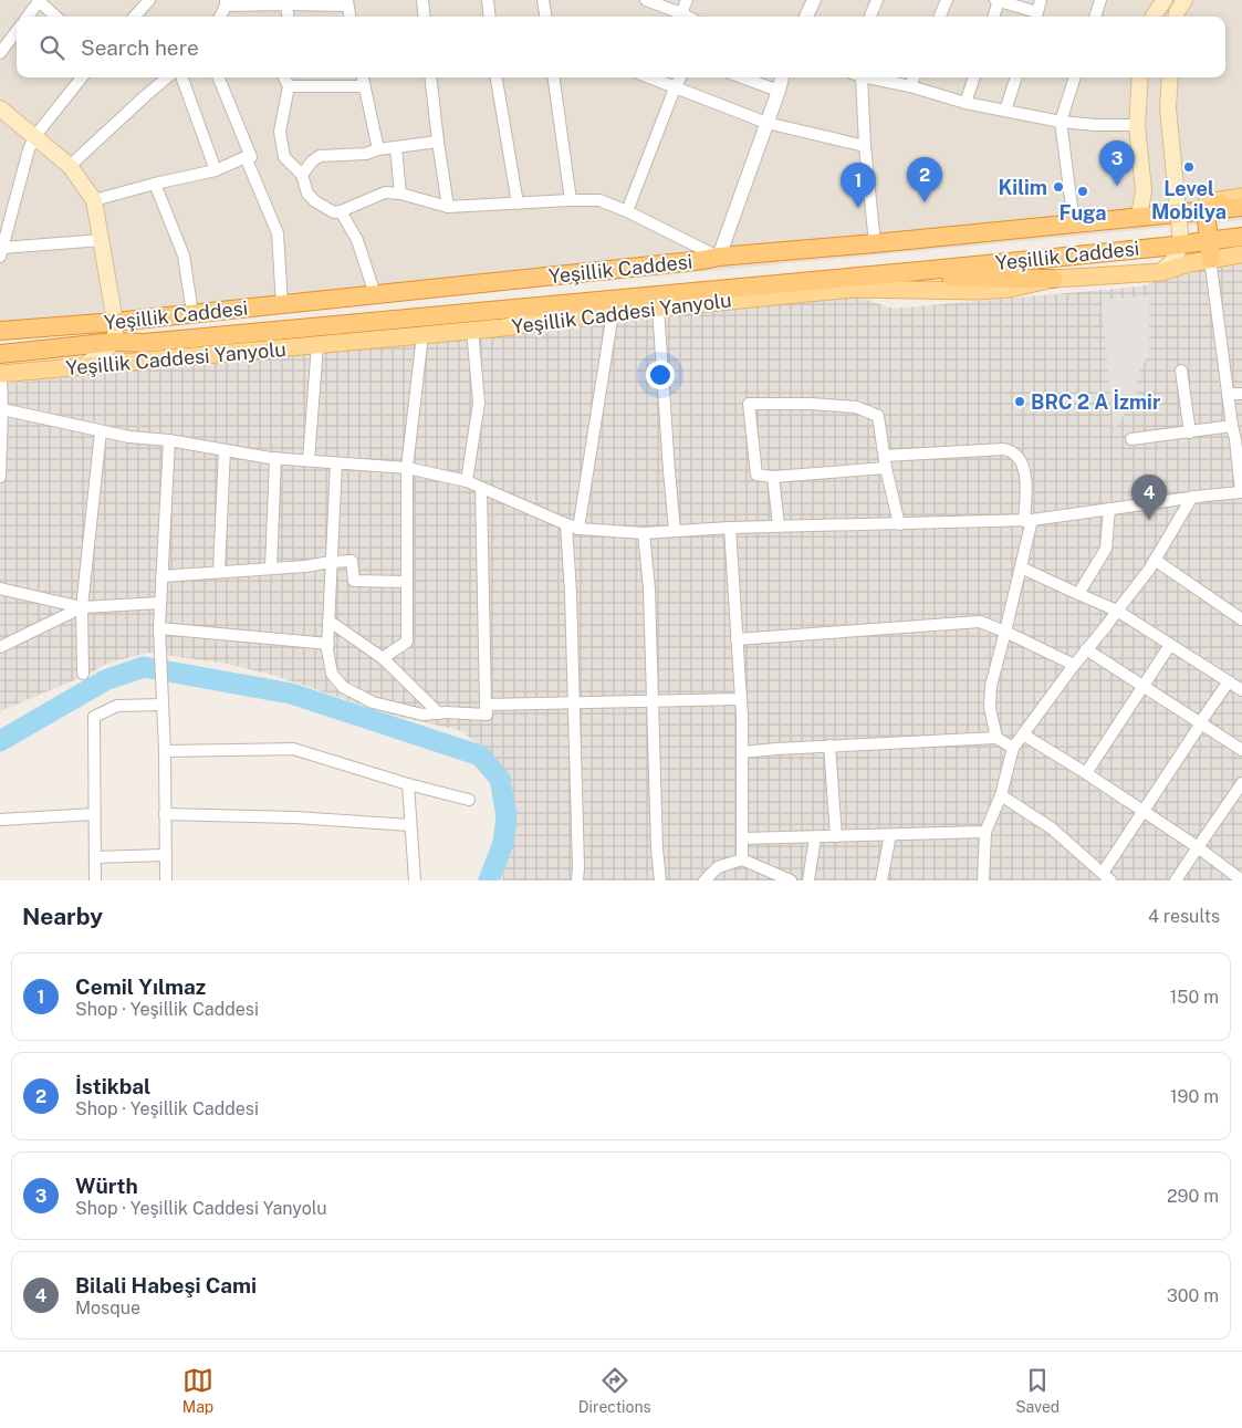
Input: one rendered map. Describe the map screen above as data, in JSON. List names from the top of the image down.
{
  "streets": {
    "highway": ["Yeşillik Caddesi"],
    "main road": ["Yeşillik Caddesi Yanyolu"]
  },
  "crossings": [
    ["Yeşillik Caddesi", "Yeşillik Caddesi Yanyolu"]
  ],
  "places": [
    "Level Mobilya",
    "Kilim",
    "Fuga",
    "BRC 2 A İzmir"
  ],
  "page": {
    "search": "Search here",
    "pins": [
      "3",
      "2",
      "1",
      "4"
    ],
    "heading": ["Nearby", "4 results"],
    "list": [
      {
        "mark": "1",
        "name": "Cemil Yılmaz",
        "note": "Shop · Yeşillik Caddesi",
        "value": "150 m"
      },
      {
        "mark": "2",
        "name": "İstikbal",
        "note": "Shop · Yeşillik Caddesi",
        "value": "190 m"
      },
      {
        "mark": "3",
        "name": "Würth",
        "note": "Shop · Yeşillik Caddesi Yanyolu",
        "value": "290 m"
      },
      {
        "mark": "4",
        "name": "Bilali Habeşi Cami",
        "note": "Mosque",
        "value": "300 m"
      }
    ],
    "nav": ["Map", "Directions", "Saved"]
  }
}
